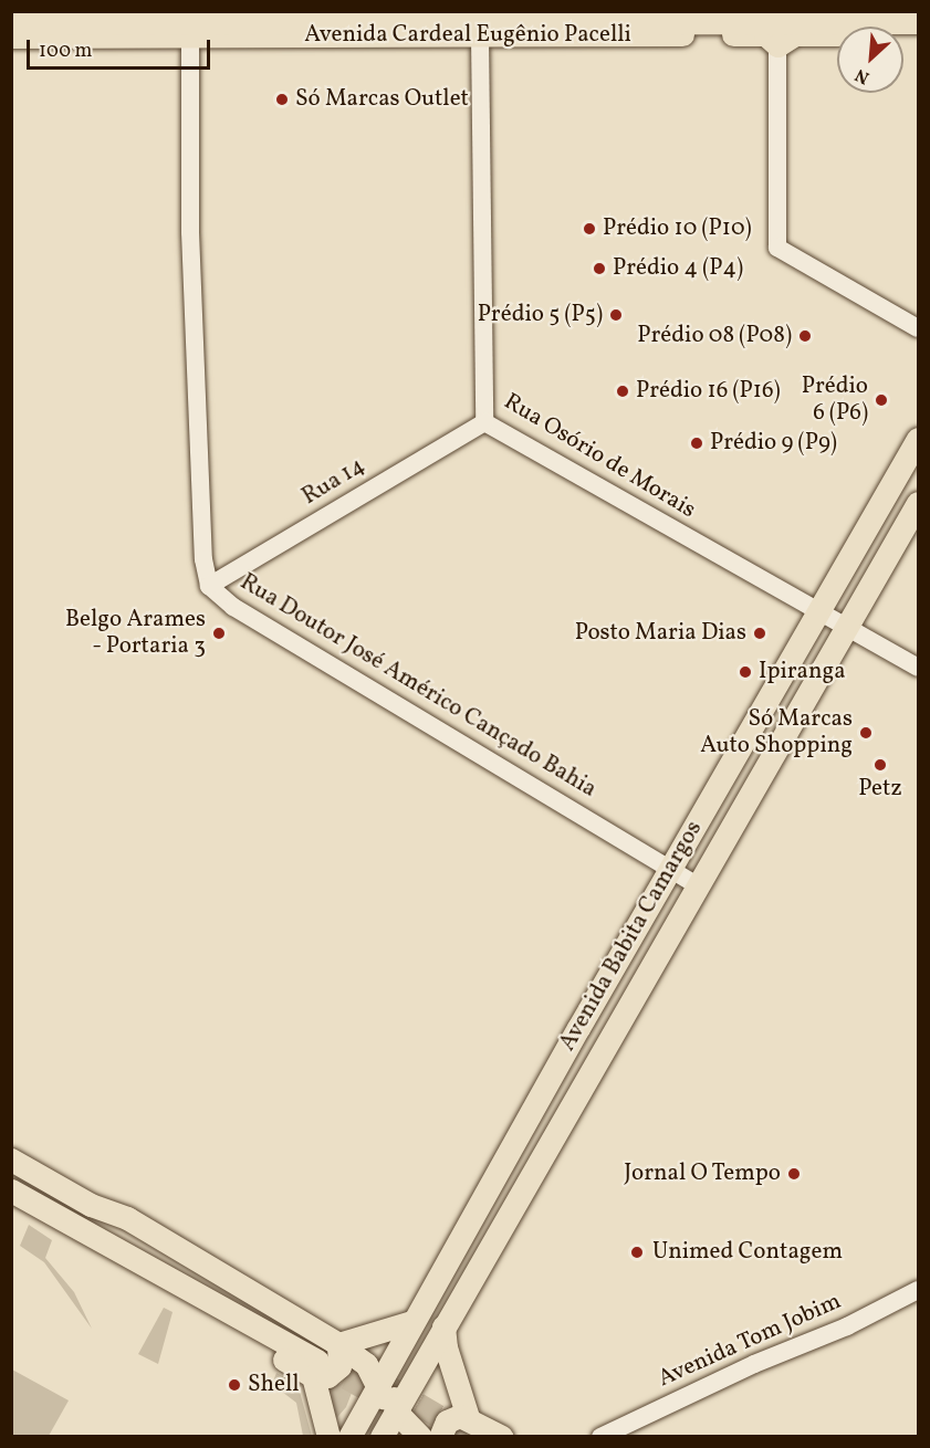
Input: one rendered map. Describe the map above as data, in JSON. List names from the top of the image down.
{
  "streets": {
    "highway": ["Avenida Cardeal Eugênio Pacelli"],
    "main road": ["Avenida Babita Camargos"],
    "street": [
      "Rua Osório de Morais",
      "Rua 14",
      "Rua Doutor José Américo Cançado Bahia",
      "Avenida Tom Jobim"
    ]
  },
  "crossings": [
    ["Avenida Cardeal Eugênio Pacelli", "Rua Osório de Morais"],
    ["Avenida Cardeal Eugênio Pacelli", "Rua Doutor José Américo Cançado Bahia"],
    ["Rua Osório de Morais", "Rua 14"],
    ["Rua Osório de Morais", "Avenida Babita Camargos"],
    ["Rua 14", "Rua Doutor José Américo Cançado Bahia"],
    ["Rua Doutor José Américo Cançado Bahia", "Avenida Babita Camargos"]
  ],
  "places": [
    "Só Marcas Outlet",
    "Prédio 10 (P10)",
    "Prédio 4 (P4)",
    "Prédio 5 (P5)",
    "Prédio 08 (P08)",
    "Prédio 16 (P16)",
    "Prédio 6 (P6)",
    "Prédio 9 (P9)",
    "Belgo Arames - Portaria 3",
    "Posto Maria Dias",
    "Ipiranga",
    "Só Marcas Auto Shopping",
    "Petz",
    "Jornal O Tempo",
    "Unimed Contagem",
    "Shell"
  ],
  "scale_bar": "100 m",
  "north": "bottom left"
}
